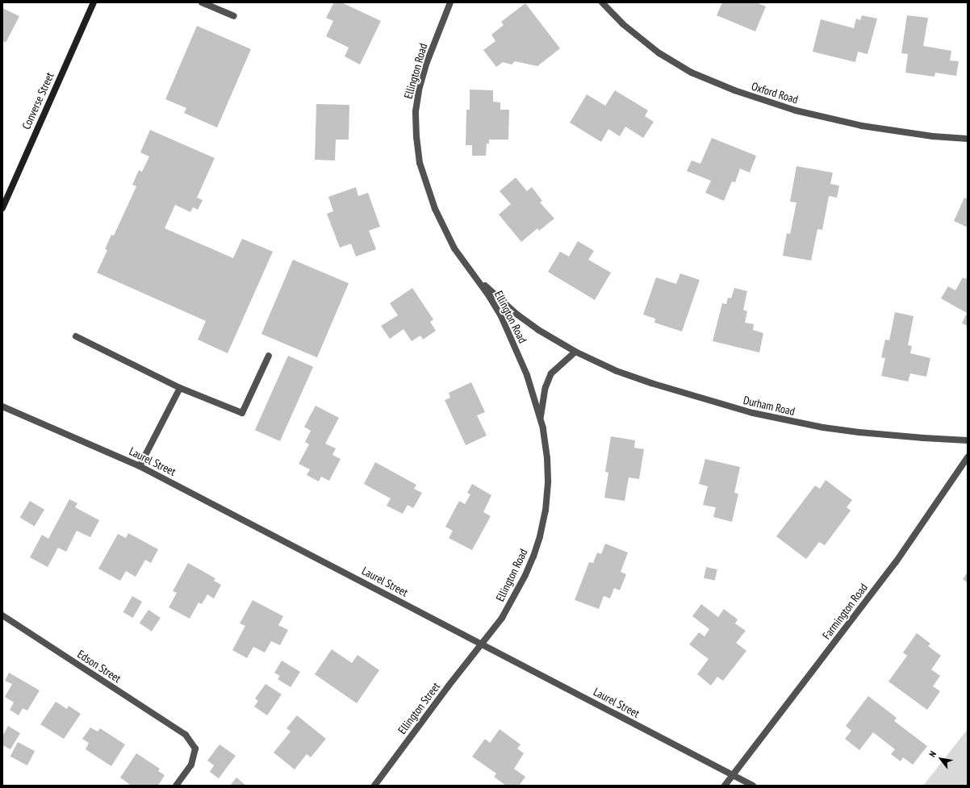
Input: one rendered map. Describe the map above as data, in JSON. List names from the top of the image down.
{
  "streets": {
    "main road": ["Converse Street"],
    "street": [
      "Ellington Road",
      "Oxford Road",
      "Durham Road",
      "Laurel Street",
      "Farmington Road",
      "Edson Street",
      "Ellington Street"
    ]
  },
  "crossings": [
    ["Ellington Road", "Durham Road"],
    ["Ellington Road", "Laurel Street"],
    ["Ellington Road", "Ellington Street"],
    ["Laurel Street", "Farmington Road"],
    ["Laurel Street", "Ellington Street"]
  ],
  "north": "top left"
}
